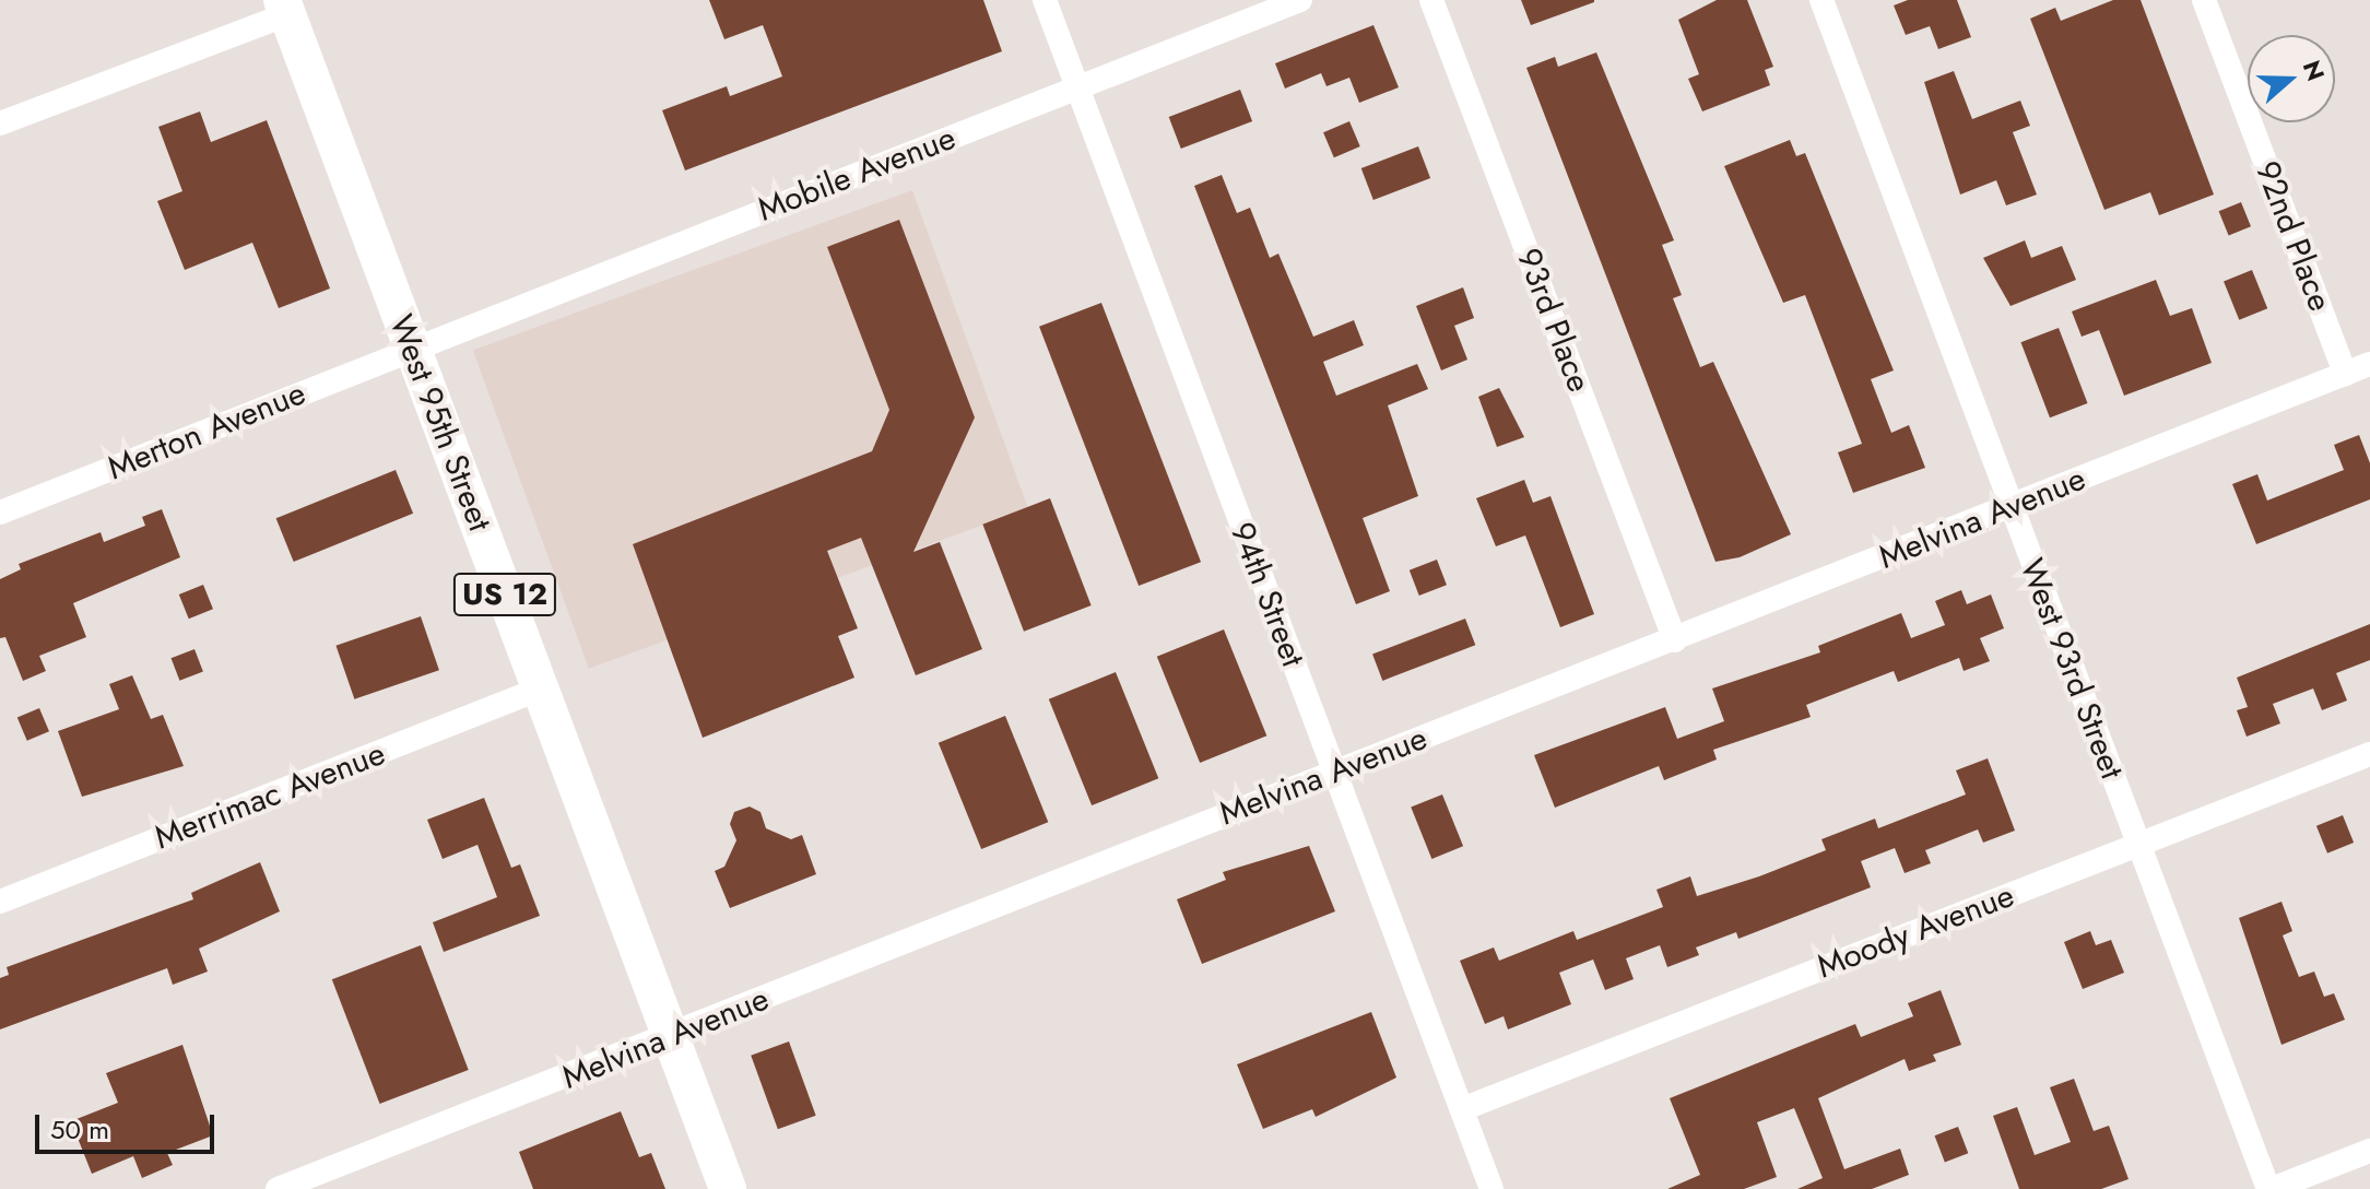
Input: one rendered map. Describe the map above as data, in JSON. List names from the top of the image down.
{
  "streets": {
    "main road": ["West 95th Street", "US 12"],
    "street": [
      "Mobile Avenue",
      "92nd Place",
      "93rd Place",
      "Merton Avenue",
      "Melvina Avenue",
      "94th Street",
      "West 93rd Street",
      "Merrimac Avenue",
      "Moody Avenue"
    ]
  },
  "crossings": [
    ["Mobile Avenue", "West 95th Street"],
    ["Mobile Avenue", "Merton Avenue"],
    ["Mobile Avenue", "94th Street"],
    ["92nd Place", "Melvina Avenue"],
    ["93rd Place", "Melvina Avenue"],
    ["West 95th Street", "Merton Avenue"],
    ["West 95th Street", "Melvina Avenue"],
    ["West 95th Street", "Merrimac Avenue"],
    ["Melvina Avenue", "94th Street"],
    ["Melvina Avenue", "West 93rd Street"],
    ["94th Street", "Moody Avenue"],
    ["West 93rd Street", "Moody Avenue"]
  ],
  "scale_bar": "50 m",
  "north": "right"
}
